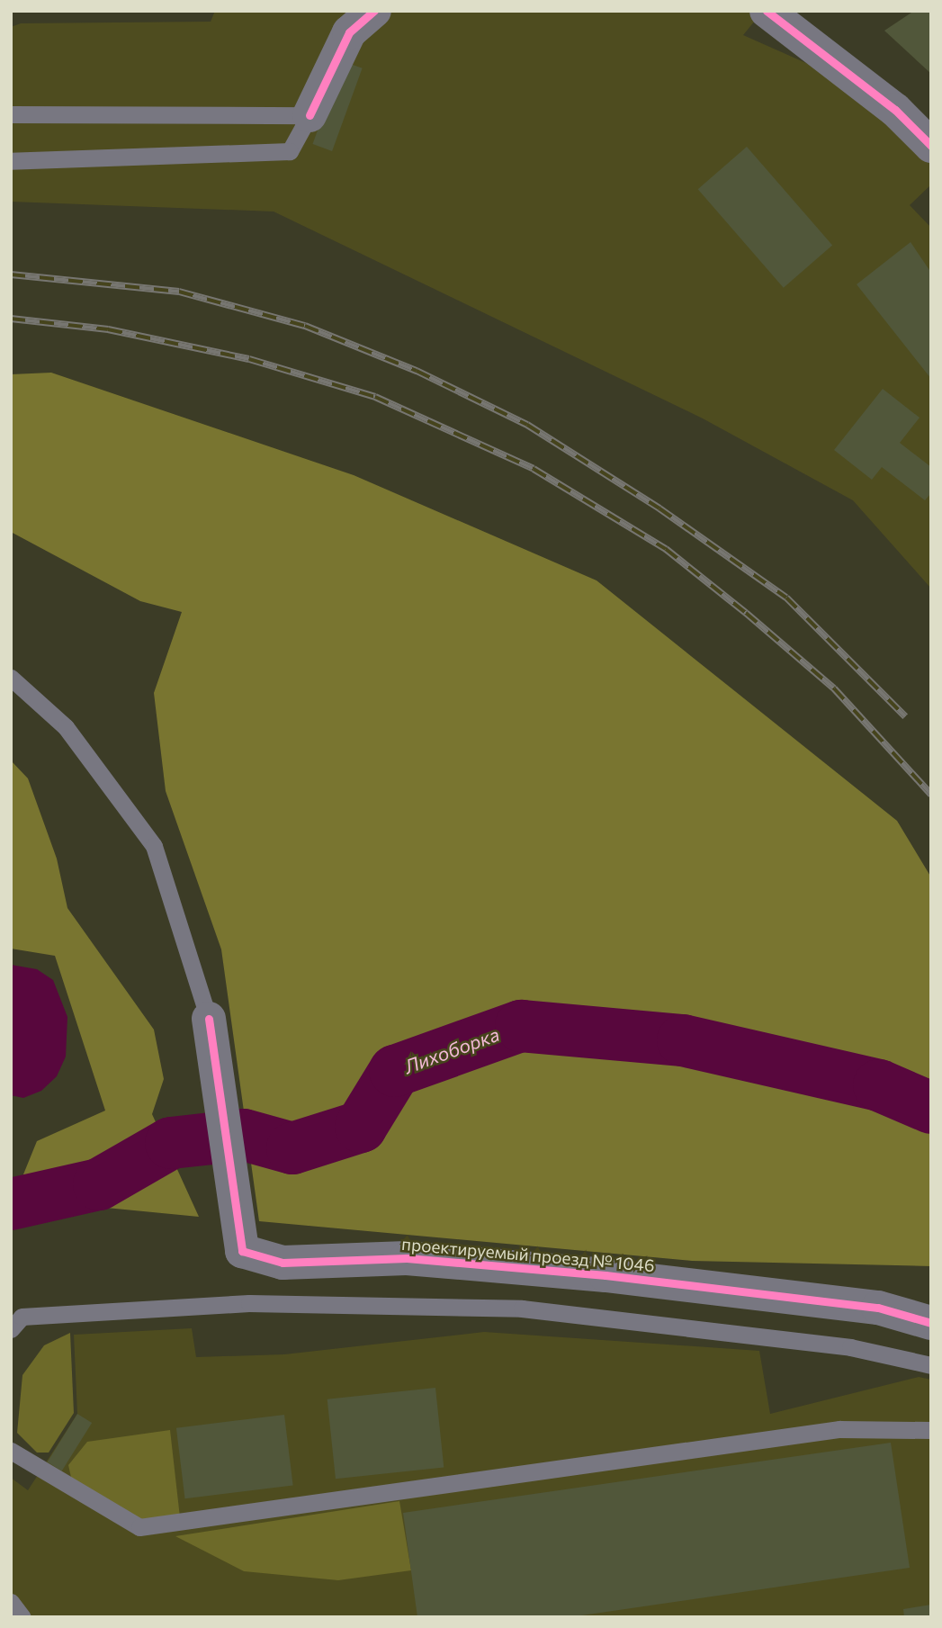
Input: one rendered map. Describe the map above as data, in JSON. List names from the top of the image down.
{
  "streets": {
    "street": ["проектируемый проезд № 1046"]
  },
  "water": ["Лихоборка"]
}
